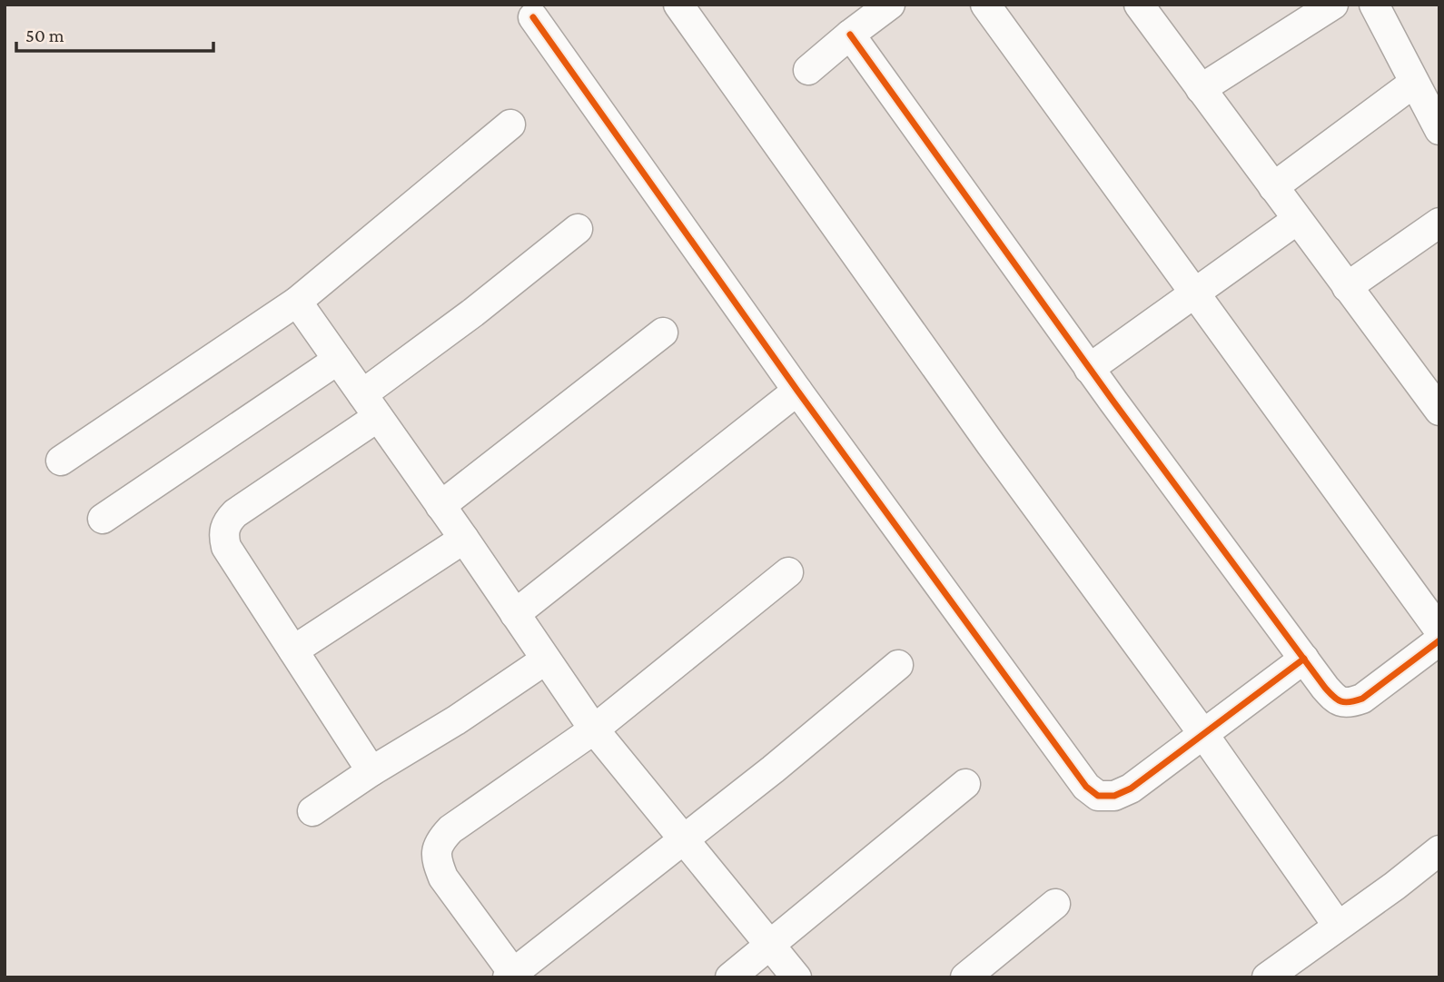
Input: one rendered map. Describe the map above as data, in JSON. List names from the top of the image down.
{
  "scale_bar": "50 m"
}
